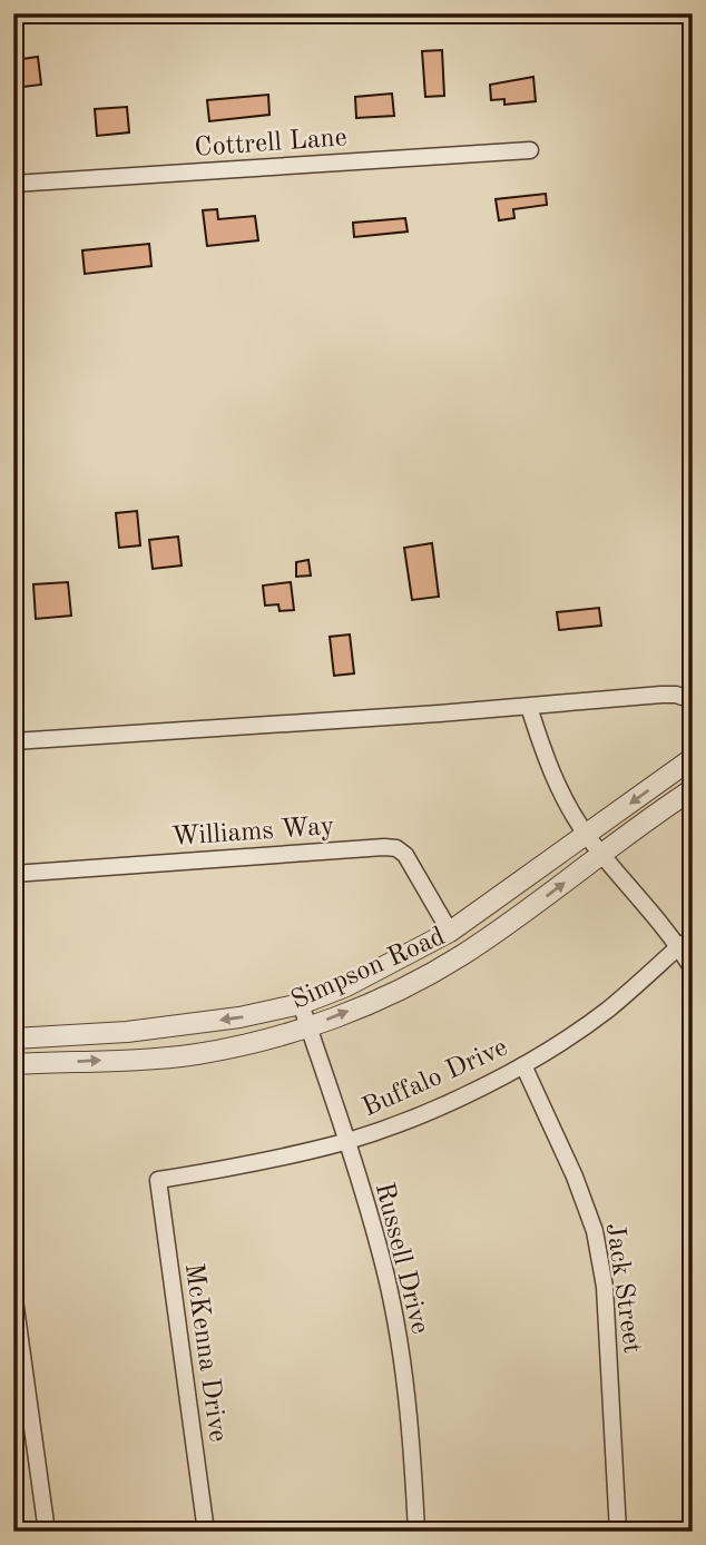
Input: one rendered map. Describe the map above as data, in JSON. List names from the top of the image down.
{
  "streets": {
    "street": [
      "Cottrell Lane",
      "Williams Way",
      "Simpson Road",
      "Buffalo Drive",
      "Russell Drive",
      "Jack Street",
      "McKenna Drive"
    ]
  },
  "crossings": [
    ["Simpson Road", "Russell Drive"],
    ["Buffalo Drive", "Russell Drive"],
    ["Buffalo Drive", "Jack Street"],
    ["Buffalo Drive", "McKenna Drive"]
  ]
}
